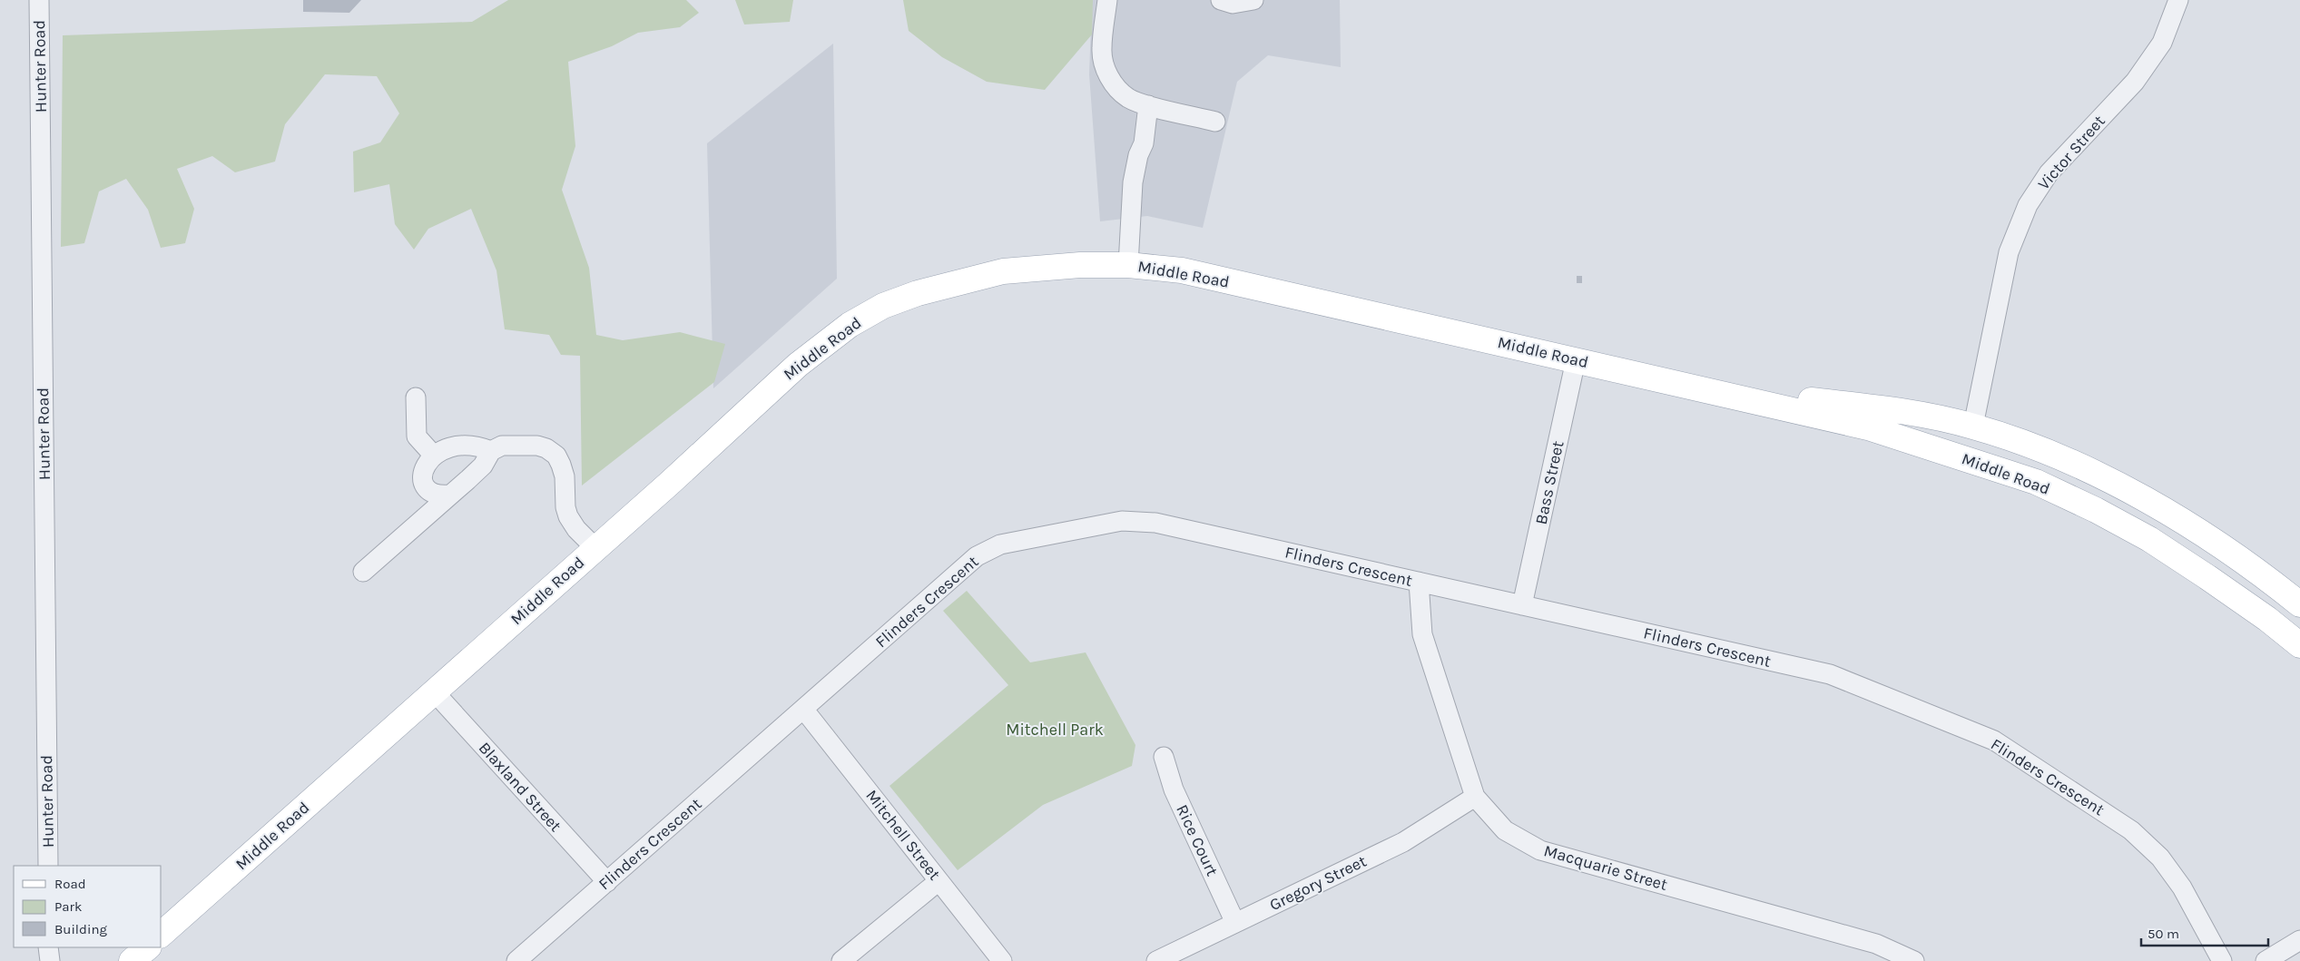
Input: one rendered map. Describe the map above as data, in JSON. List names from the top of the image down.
{
  "streets": {
    "main road": ["Middle Road"],
    "street": [
      "Hunter Road",
      "Victor Street",
      "Bass Street",
      "Flinders Crescent",
      "Blaxland Street",
      "Mitchell Street",
      "Rice Court",
      "Macquarie Street",
      "Gregory Street"
    ]
  },
  "crossings": [
    ["Victor Street", "Middle Road"],
    ["Middle Road", "Bass Street"],
    ["Middle Road", "Blaxland Street"],
    ["Bass Street", "Flinders Crescent"],
    ["Flinders Crescent", "Blaxland Street"],
    ["Flinders Crescent", "Mitchell Street"],
    ["Flinders Crescent", "Macquarie Street"],
    ["Rice Court", "Gregory Street"],
    ["Macquarie Street", "Gregory Street"]
  ],
  "parks": ["Mitchell Park"],
  "legend": ["Road", "Park", "Building"],
  "scale_bar": "50 m"
}
